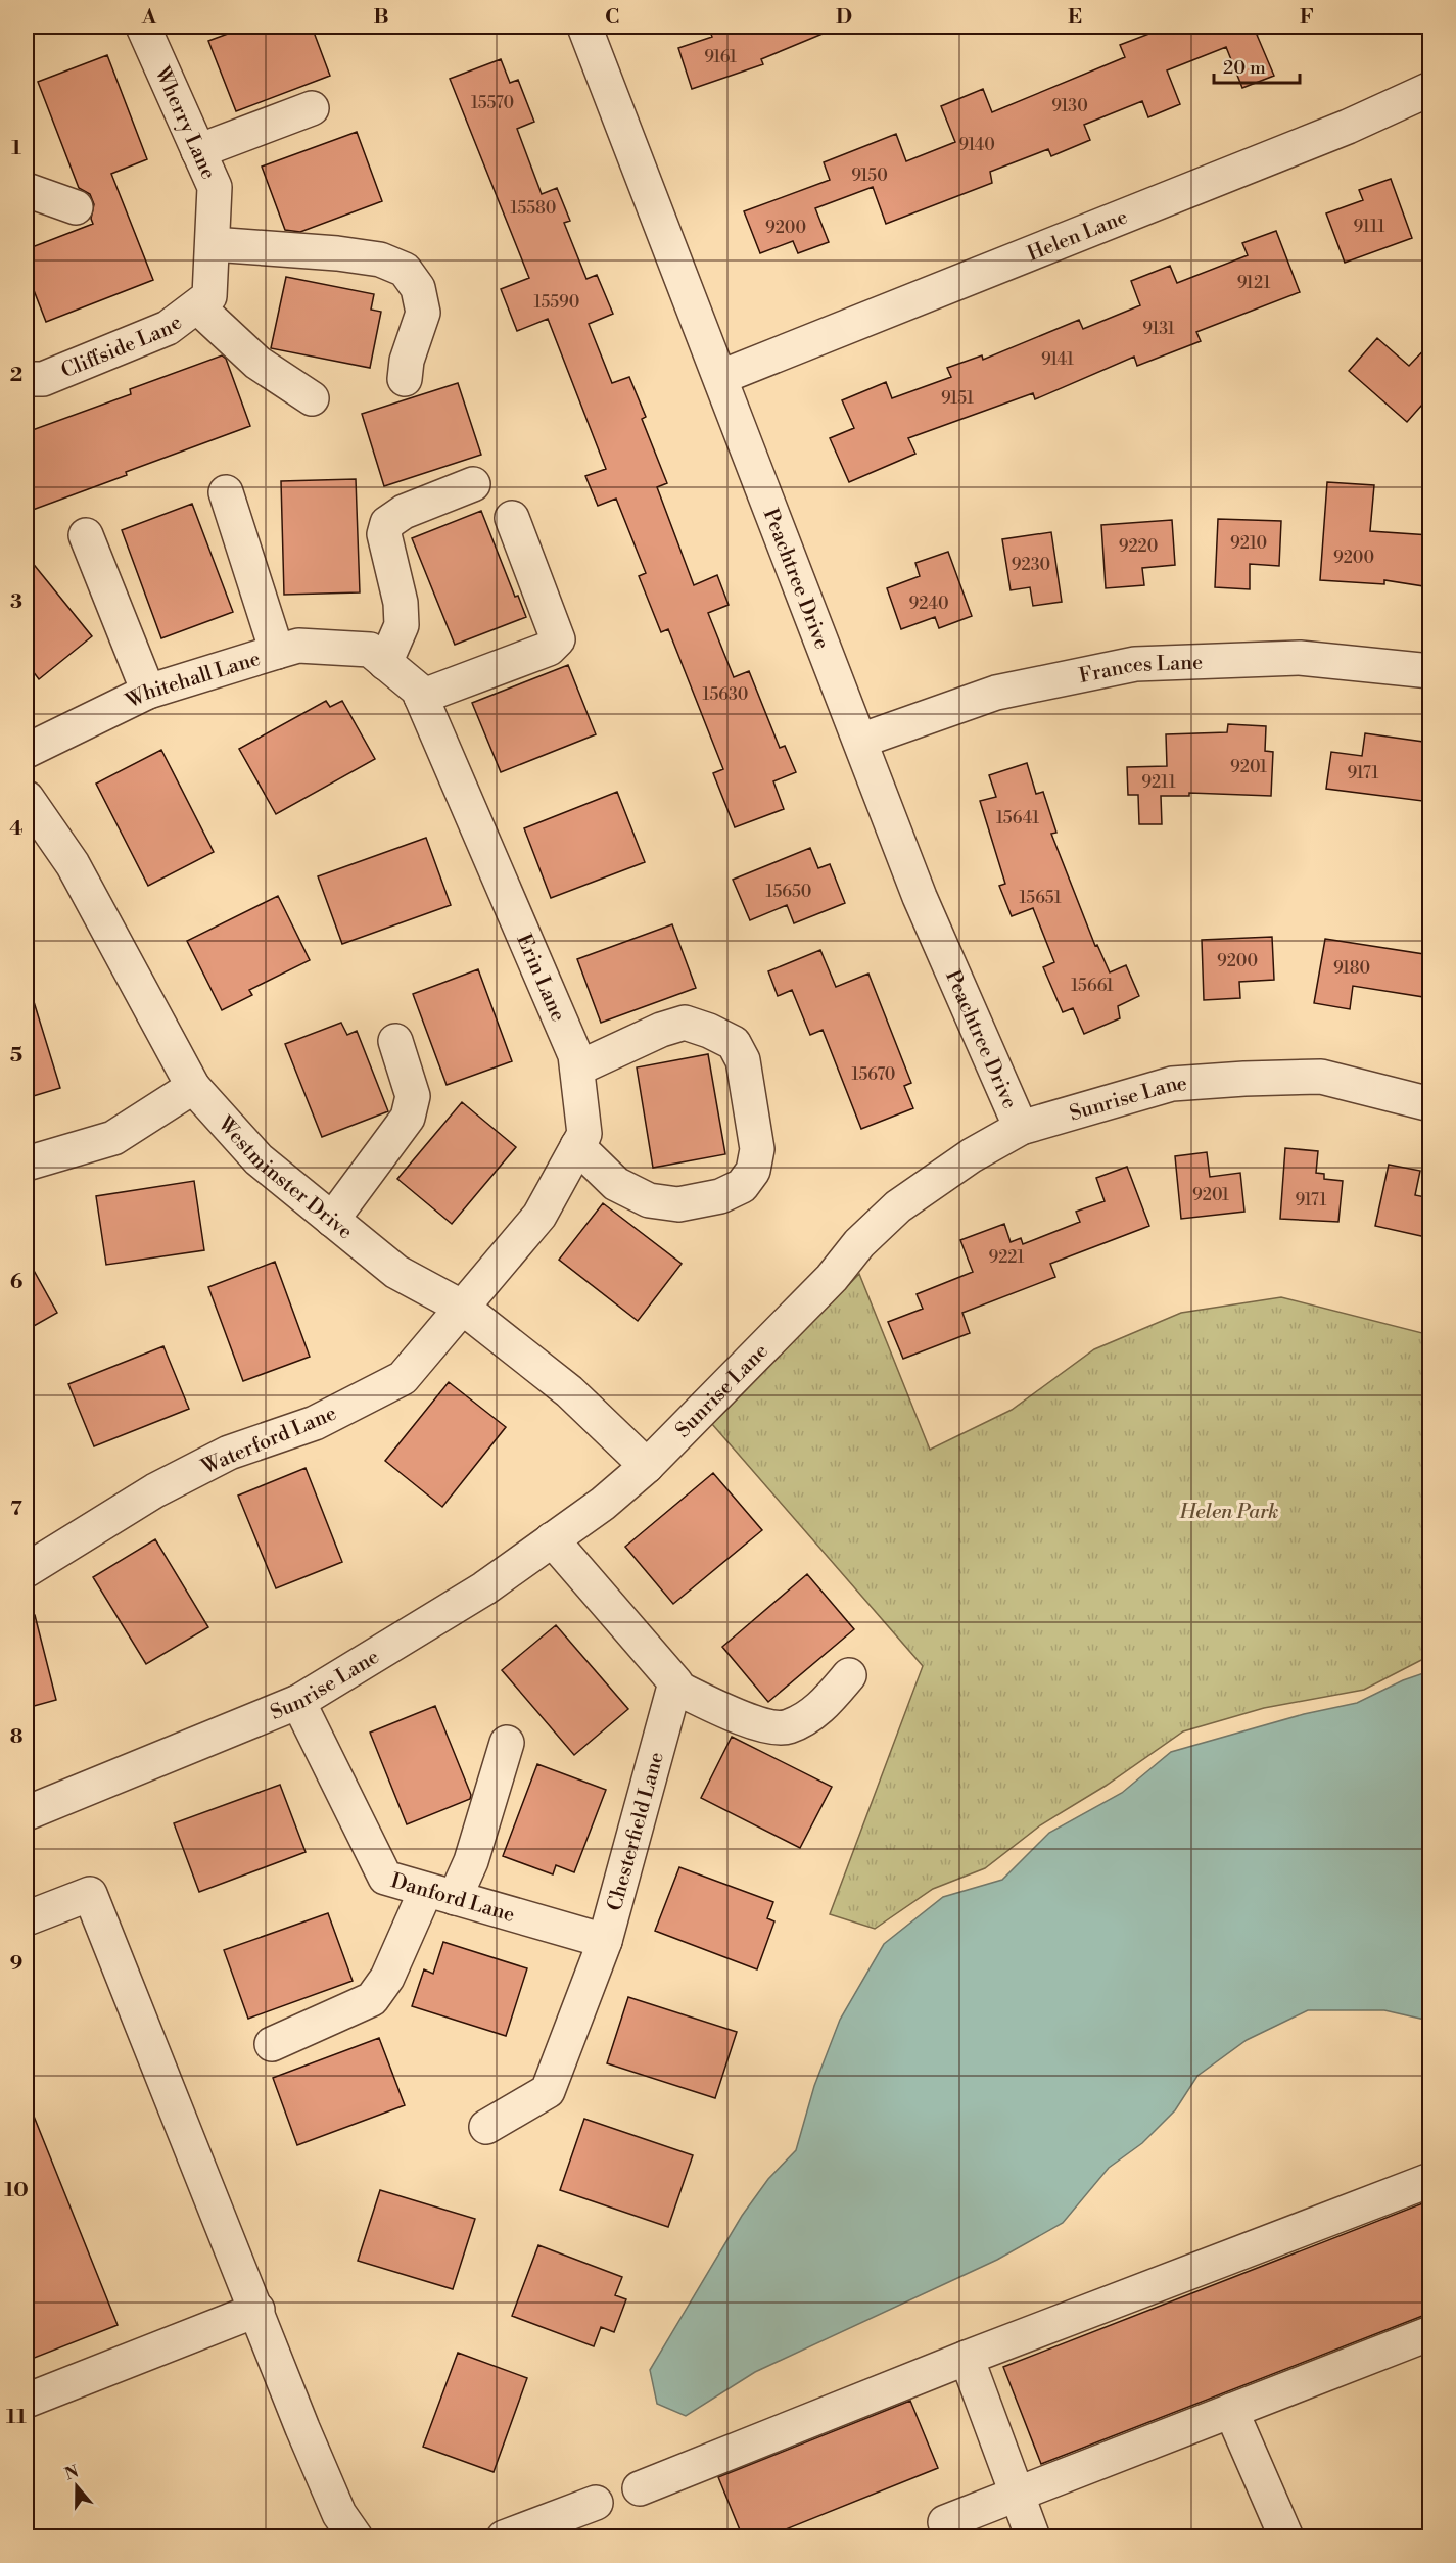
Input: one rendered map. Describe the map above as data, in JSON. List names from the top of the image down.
{
  "streets": {
    "street": [
      "Wherry Lane",
      "Helen Lane",
      "Cliffside Lane",
      "Peachtree Drive",
      "Frances Lane",
      "Whitehall Lane",
      "Erin Lane",
      "Sunrise Lane",
      "Westminster Drive",
      "Waterford Lane",
      "Chesterfield Lane",
      "Danford Lane"
    ]
  },
  "crossings": [
    ["Wherry Lane", "Cliffside Lane"],
    ["Helen Lane", "Peachtree Drive"],
    ["Peachtree Drive", "Frances Lane"],
    ["Peachtree Drive", "Sunrise Lane"],
    ["Whitehall Lane", "Erin Lane"],
    ["Erin Lane", "Westminster Drive"],
    ["Erin Lane", "Waterford Lane"],
    ["Sunrise Lane", "Westminster Drive"],
    ["Sunrise Lane", "Danford Lane"],
    ["Westminster Drive", "Waterford Lane"],
    ["Chesterfield Lane", "Danford Lane"]
  ],
  "parks": ["Helen Park"],
  "house_numbers": [
    "9161",
    "15570",
    "9130",
    "9140",
    "9150",
    "15580",
    "9111",
    "9200",
    "9121",
    "15590",
    "9131",
    "9141",
    "9151",
    "9210",
    "9220",
    "9200",
    "9230",
    "9240",
    "15630",
    "9201",
    "9171",
    "9211",
    "15641",
    "15650",
    "15651",
    "9200",
    "9180",
    "15661",
    "15670",
    "9201",
    "9171",
    "9221"
  ],
  "scale_bar": "20 m",
  "north": "top",
  "grid": {
    "columns": [
      "A",
      "B",
      "C",
      "D",
      "E",
      "F"
    ],
    "rows": [
      "1",
      "2",
      "3",
      "4",
      "5",
      "6",
      "7",
      "8",
      "9",
      "10",
      "11"
    ]
  }
}
